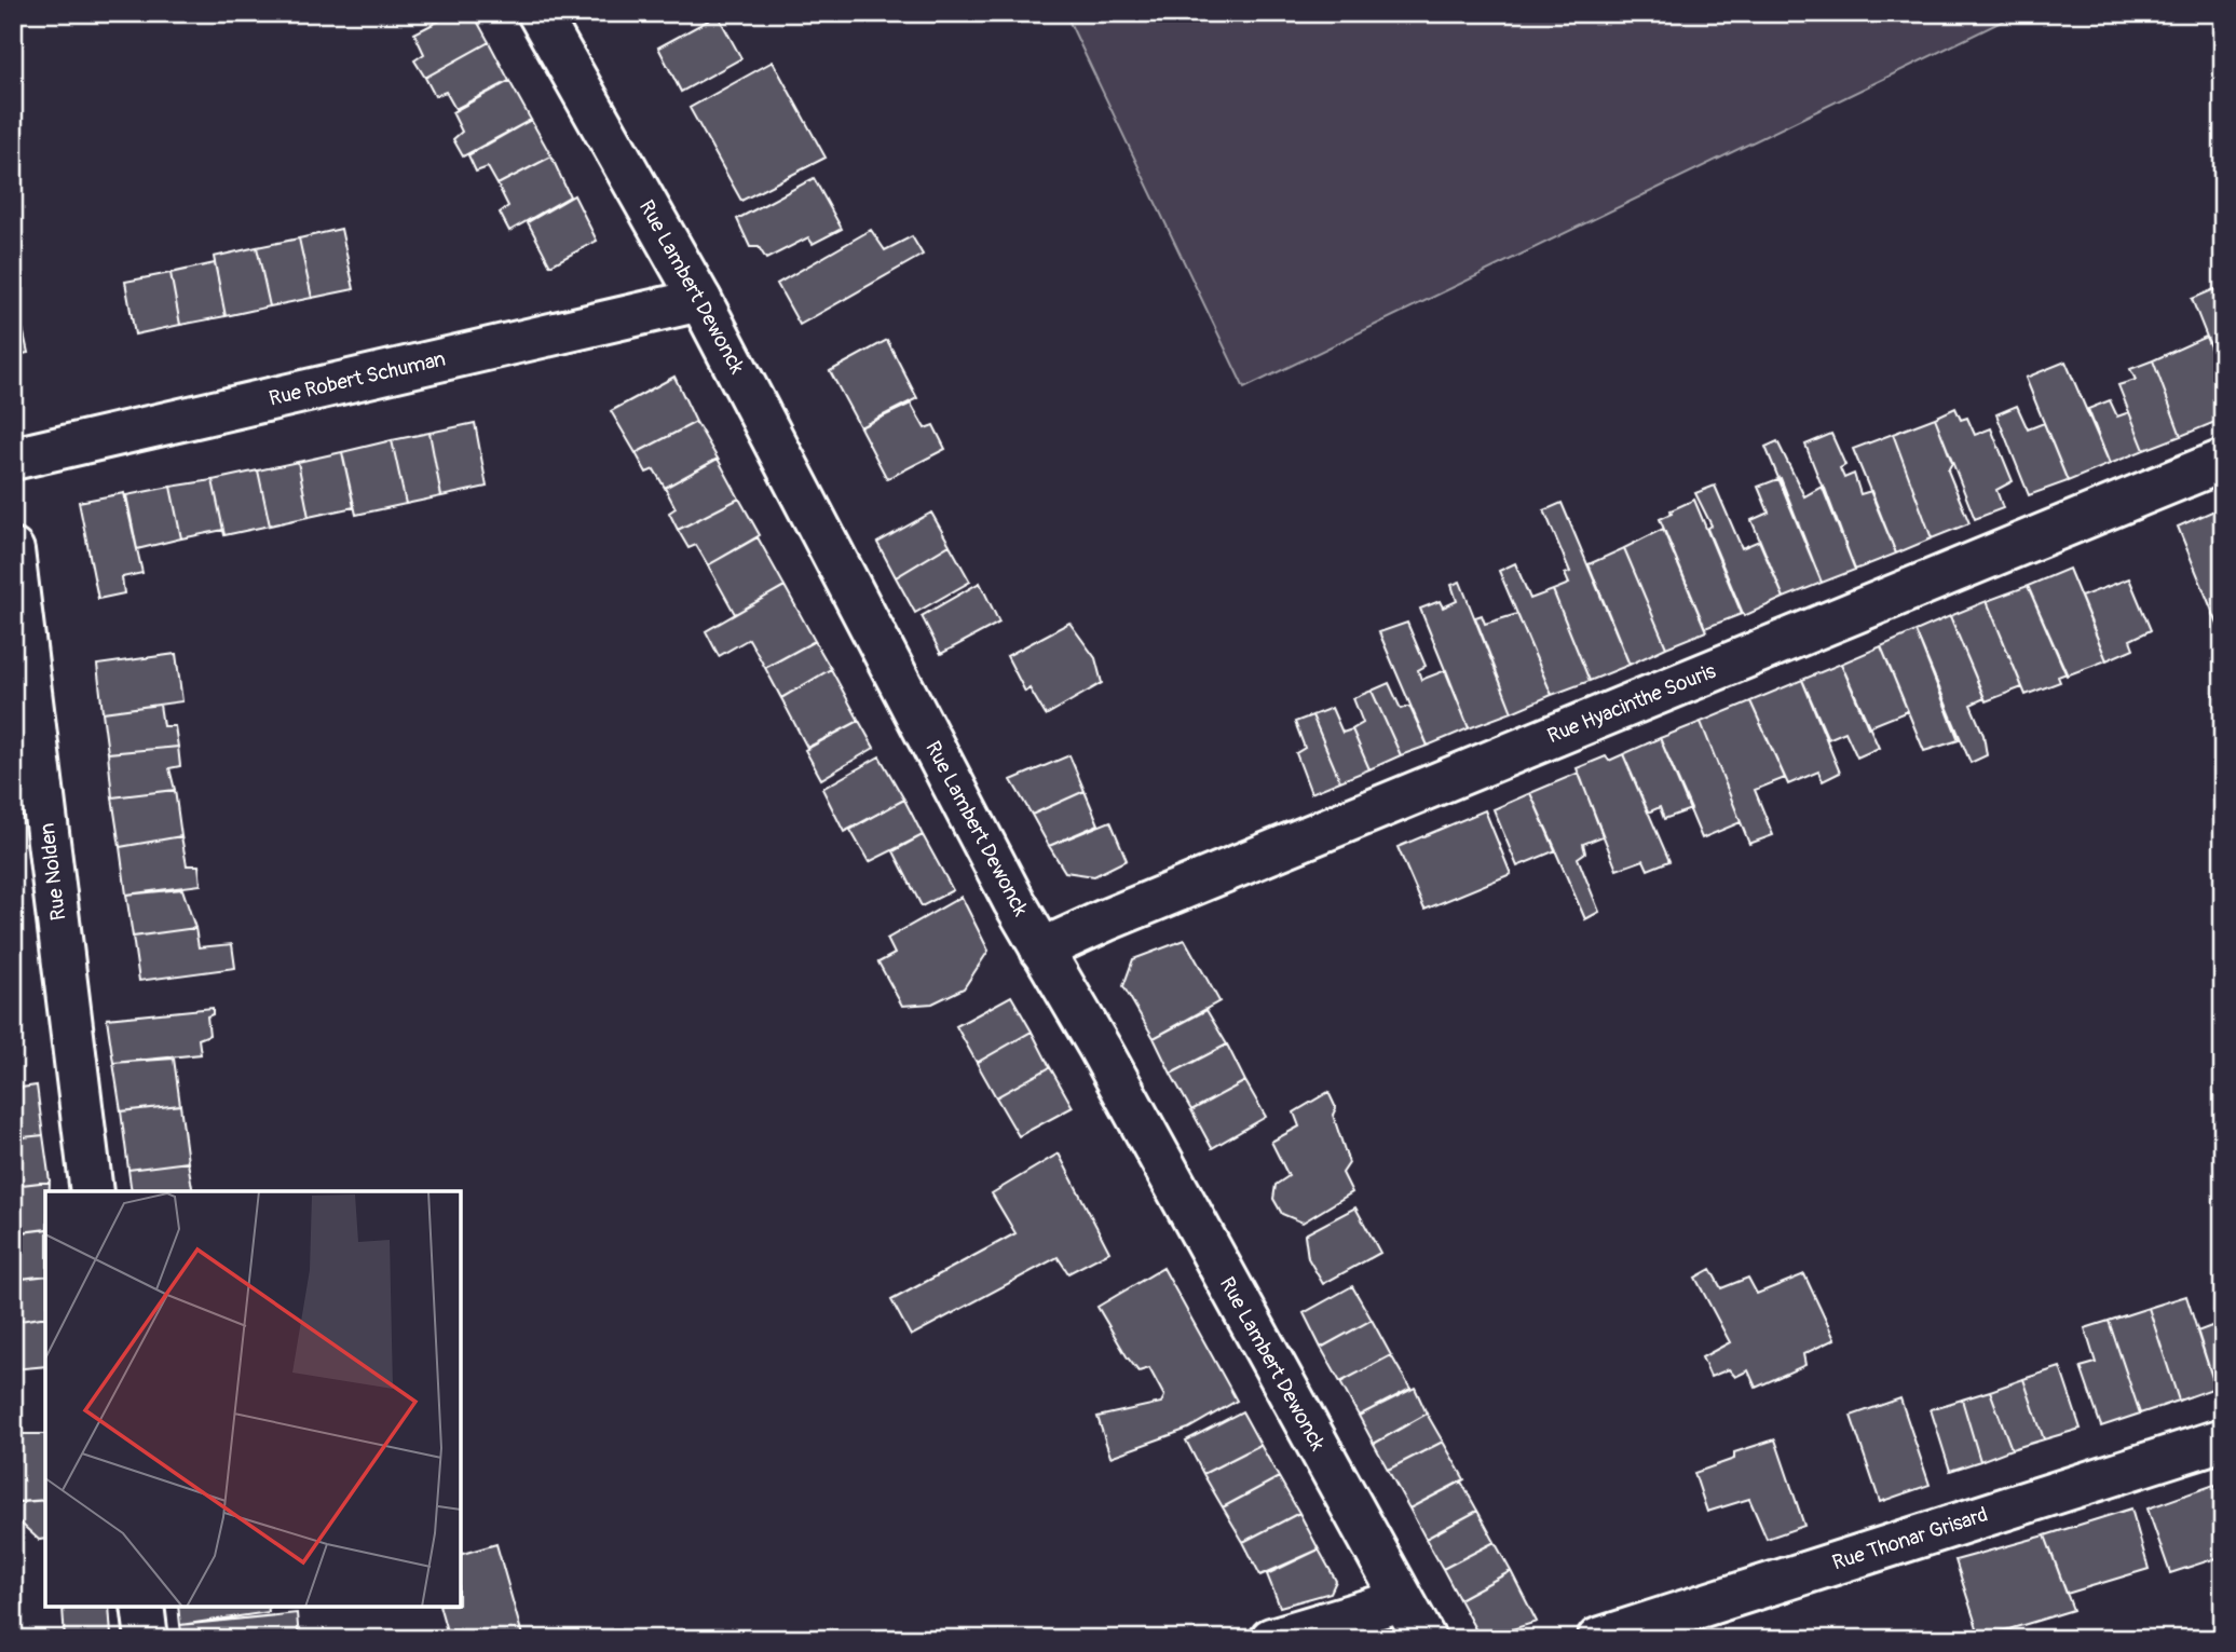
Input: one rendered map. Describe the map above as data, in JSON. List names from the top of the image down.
{
  "streets": {
    "street": [
      "Rue Lambert Dewonck",
      "Rue Robert Schuman",
      "Rue Hyacinthe Souris",
      "Rue Nolden",
      "Rue Thonar Grisard"
    ]
  },
  "crossings": [
    ["Rue Lambert Dewonck", "Rue Robert Schuman"],
    ["Rue Lambert Dewonck", "Rue Hyacinthe Souris"]
  ]
}
